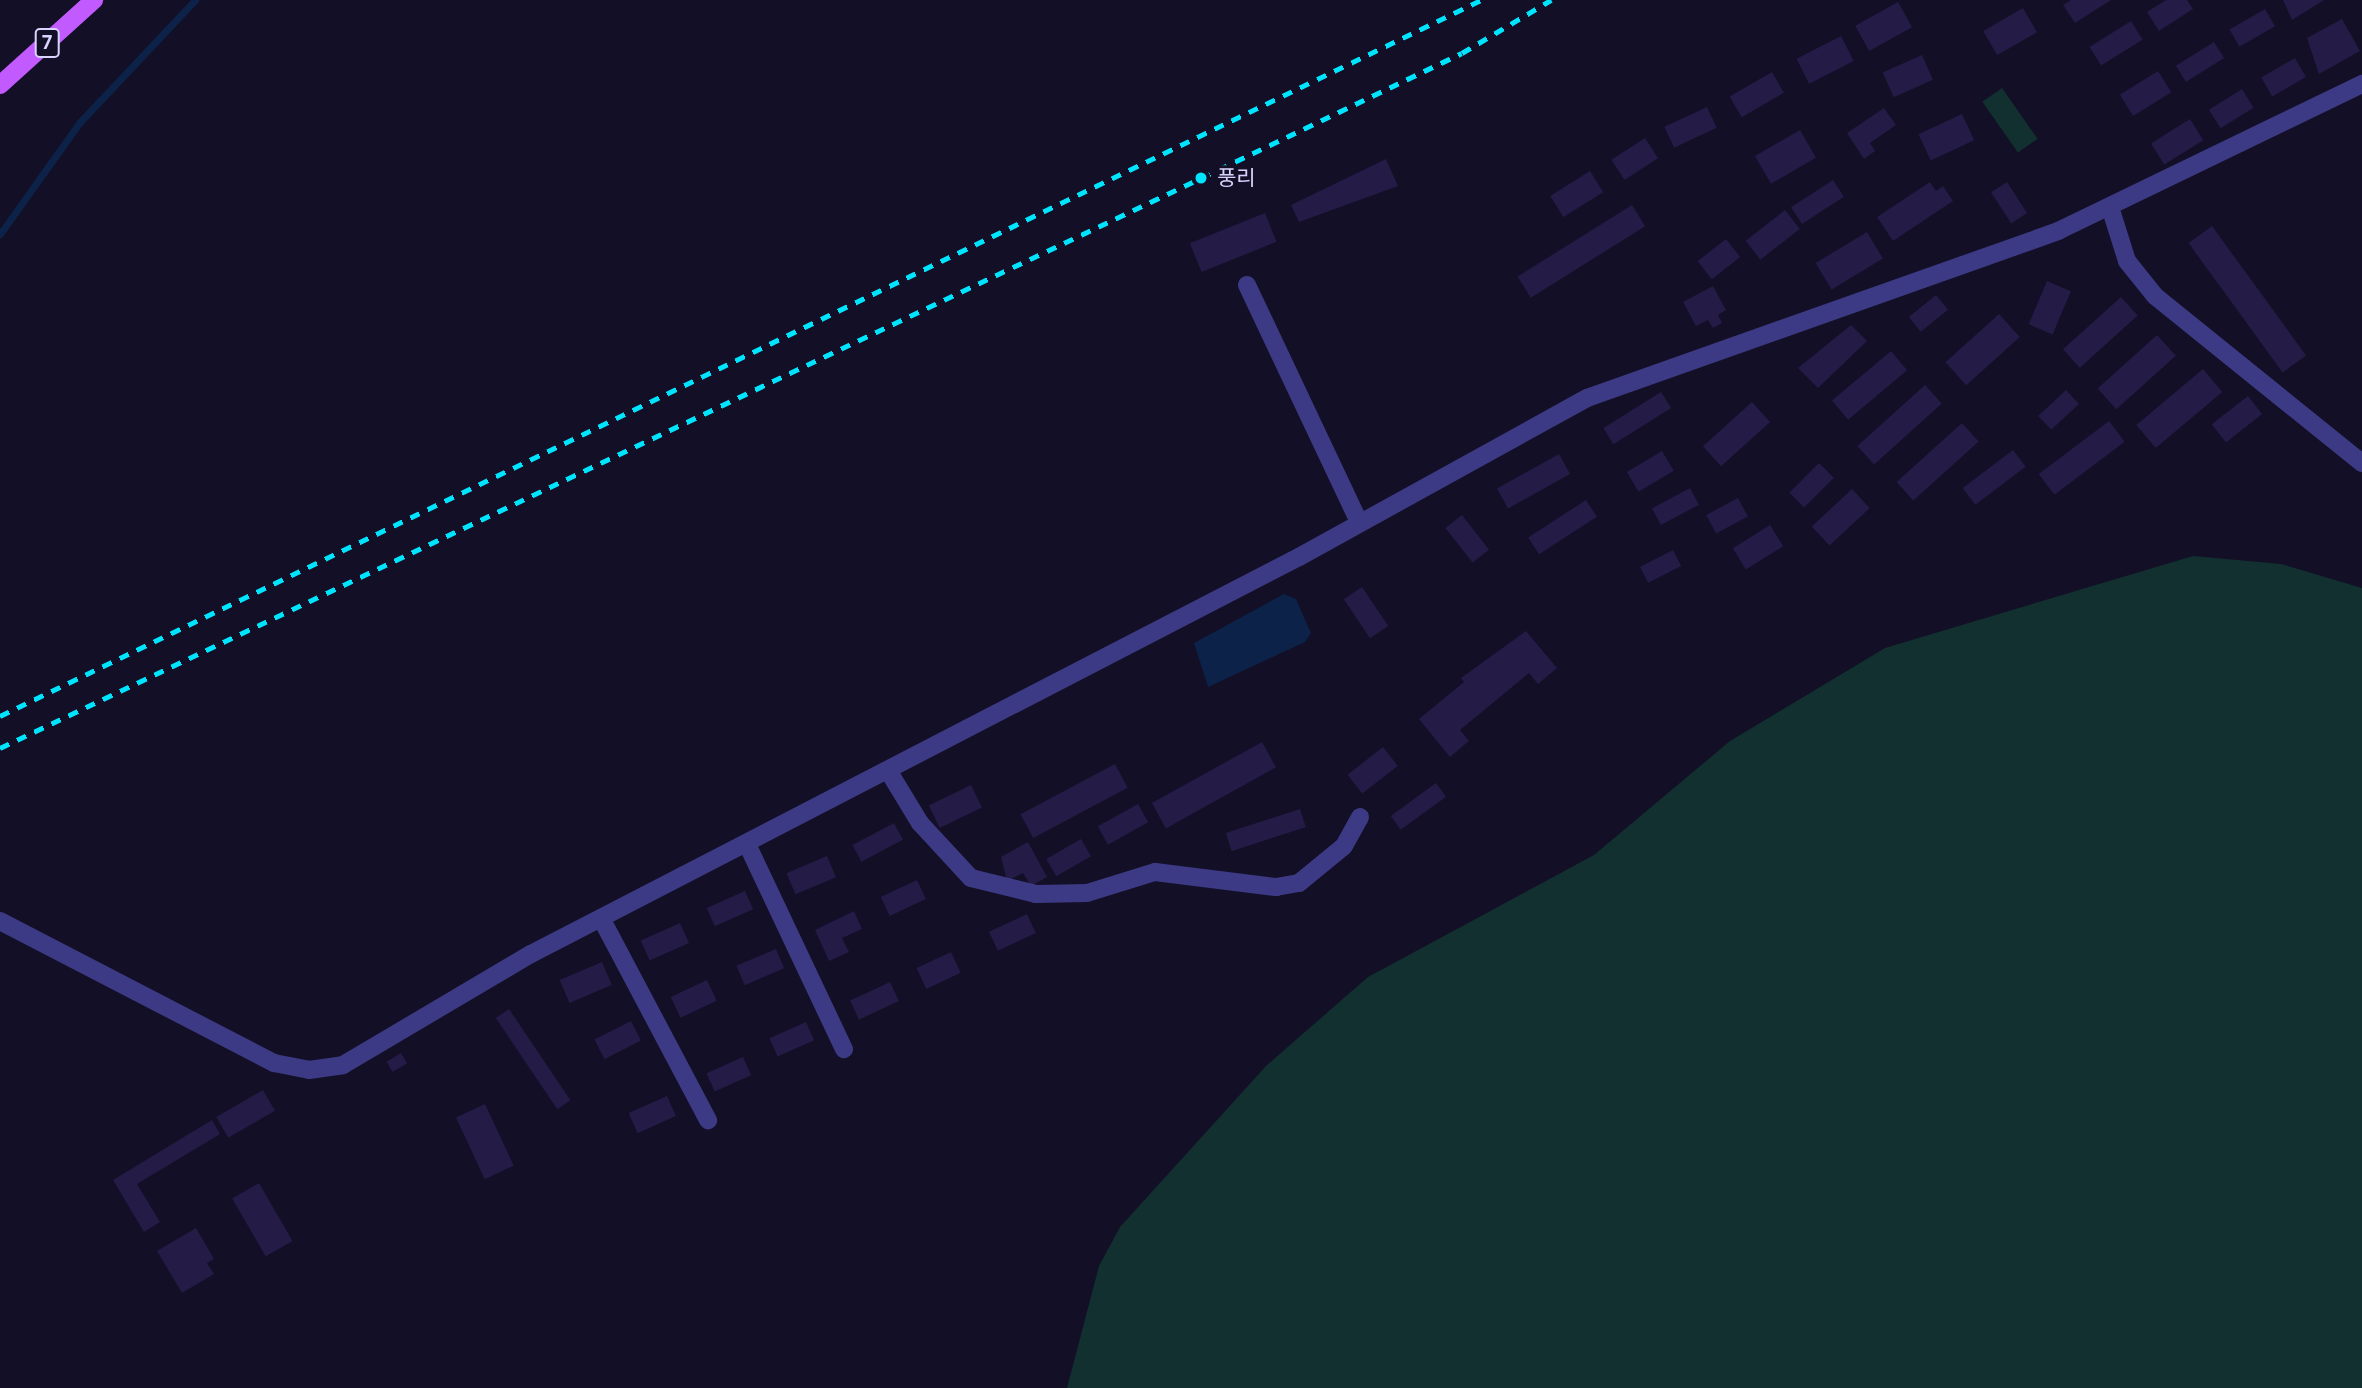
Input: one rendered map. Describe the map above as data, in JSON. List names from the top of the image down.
{
  "streets": {
    "main road": ["7"]
  },
  "places": ["풍리"]
}
